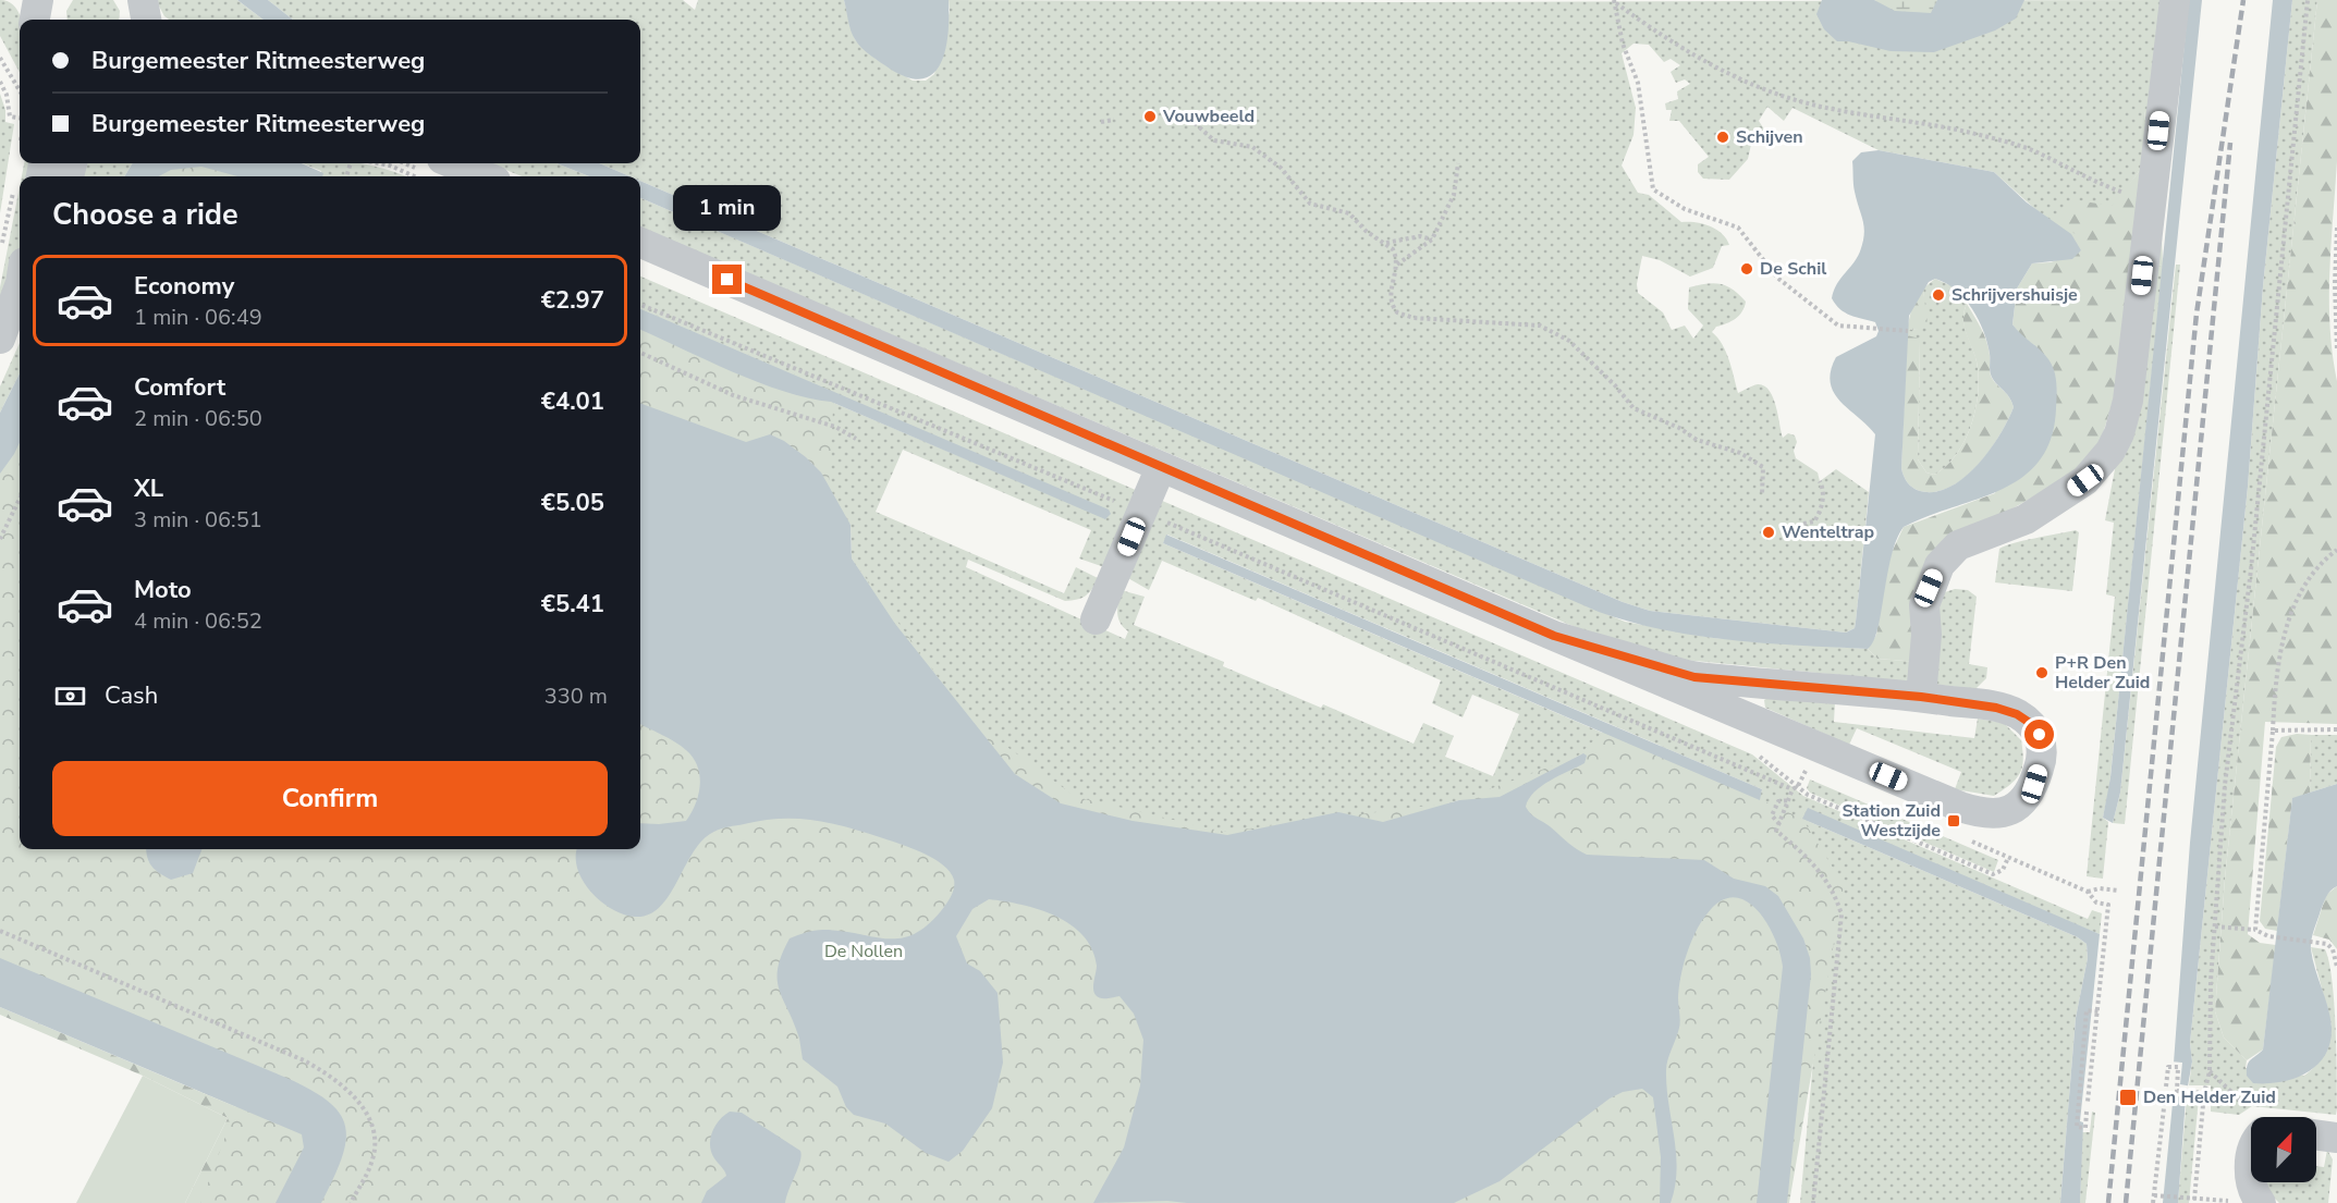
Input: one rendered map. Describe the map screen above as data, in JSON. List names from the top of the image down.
{
  "parks": ["De Nollen"],
  "places": {
    "other": [
      "Vouwbeeld",
      "Schijven",
      "De Schil",
      "Schrijvershuisje",
      "Wenteltrap",
      "P+R Den Helder Zuid"
    ],
    "transit": ["Station Zuid Westzijde", "Den Helder Zuid"]
  },
  "north": "top right",
  "page": {
    "banner": ["Burgemeester Ritmeesterweg", "Burgemeester Ritmeesterweg"],
    "heading": "Choose a ride",
    "bubble": "1 min",
    "list": [
      {
        "name": "Economy",
        "note": "1 min · 06:49",
        "value": "€2.97"
      },
      {
        "name": "Comfort",
        "note": "2 min · 06:50",
        "value": "€4.01"
      },
      {
        "name": "XL",
        "note": "3 min · 06:51",
        "value": "€5.05"
      },
      {
        "name": "Moto",
        "note": "4 min · 06:52",
        "value": "€5.41"
      }
    ],
    "pay": ["Cash", "330 m"],
    "buttons": "Confirm"
  }
}
